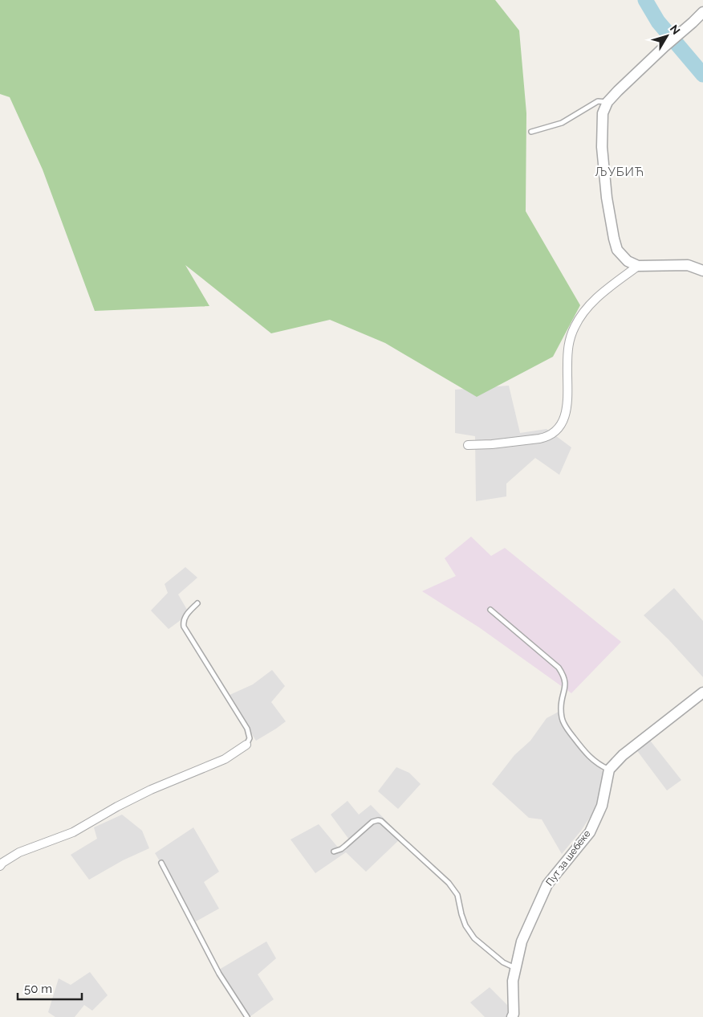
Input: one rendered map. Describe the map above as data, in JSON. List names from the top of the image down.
{
  "streets": {
    "street": ["Пут за шебеке"]
  },
  "districts": ["ЉУБИЋ"],
  "scale_bar": "50 m",
  "north": "top right"
}
